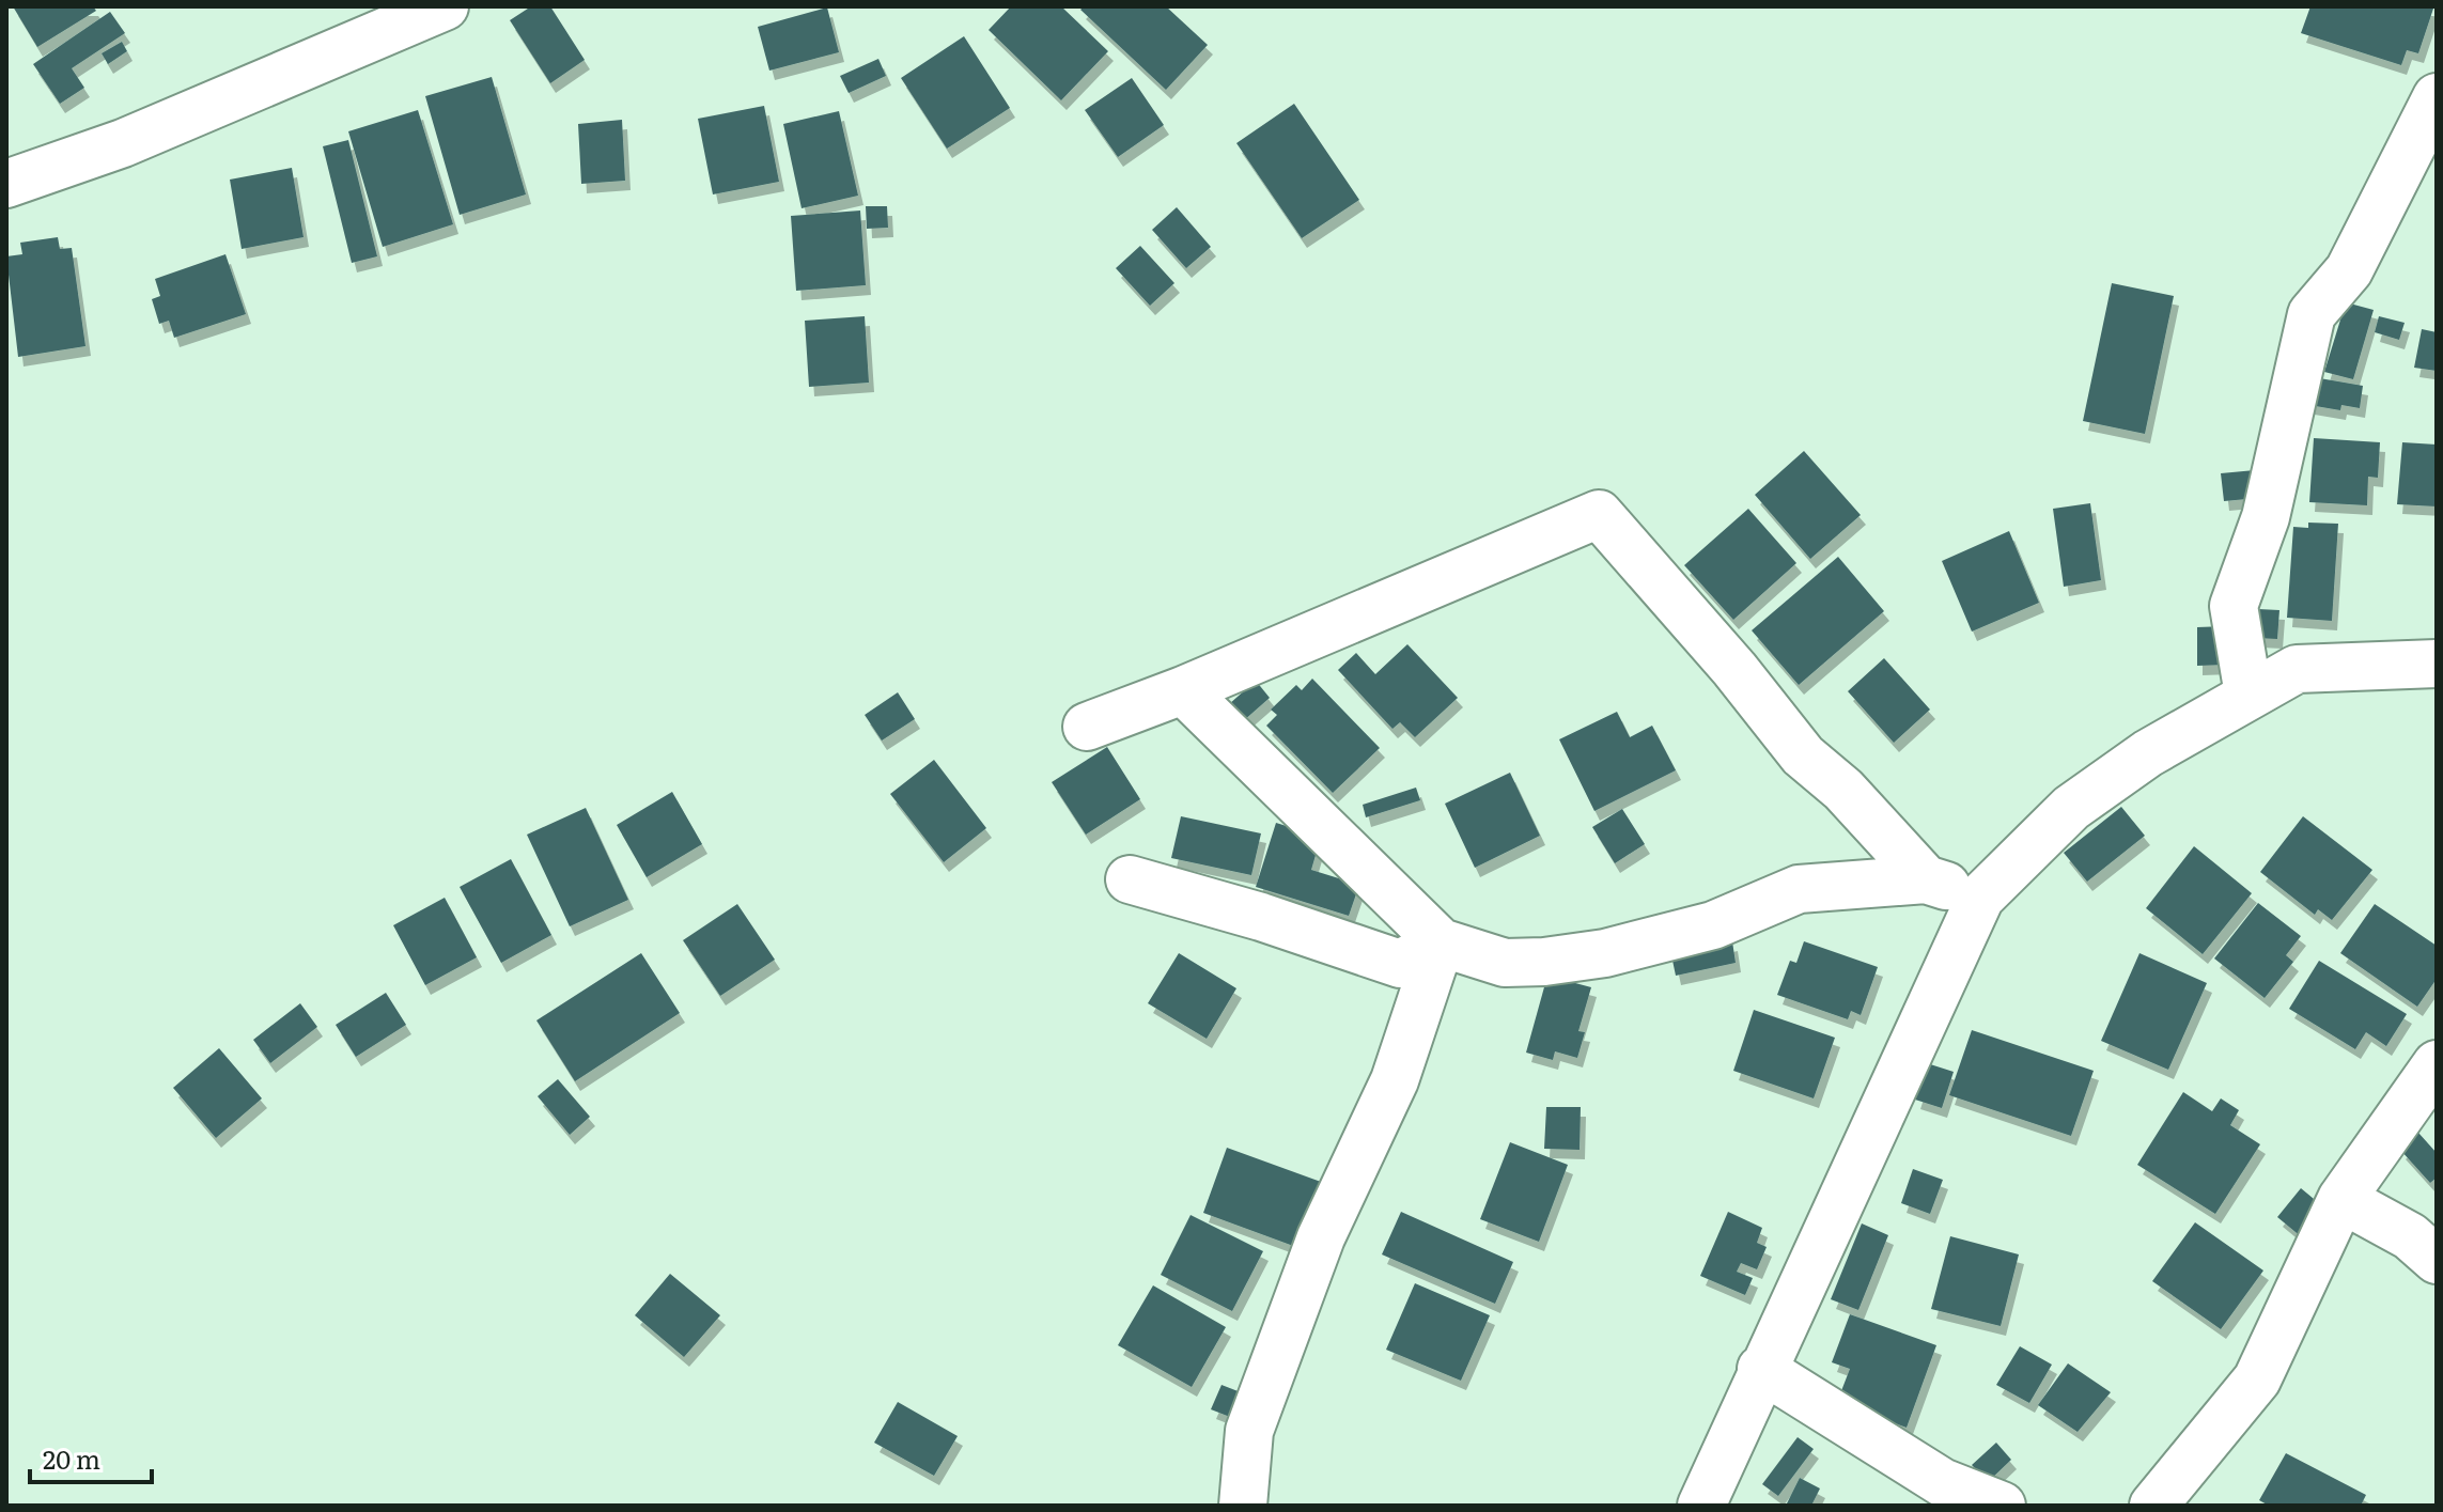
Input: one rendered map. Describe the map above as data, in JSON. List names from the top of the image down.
{
  "scale_bar": "20 m"
}
